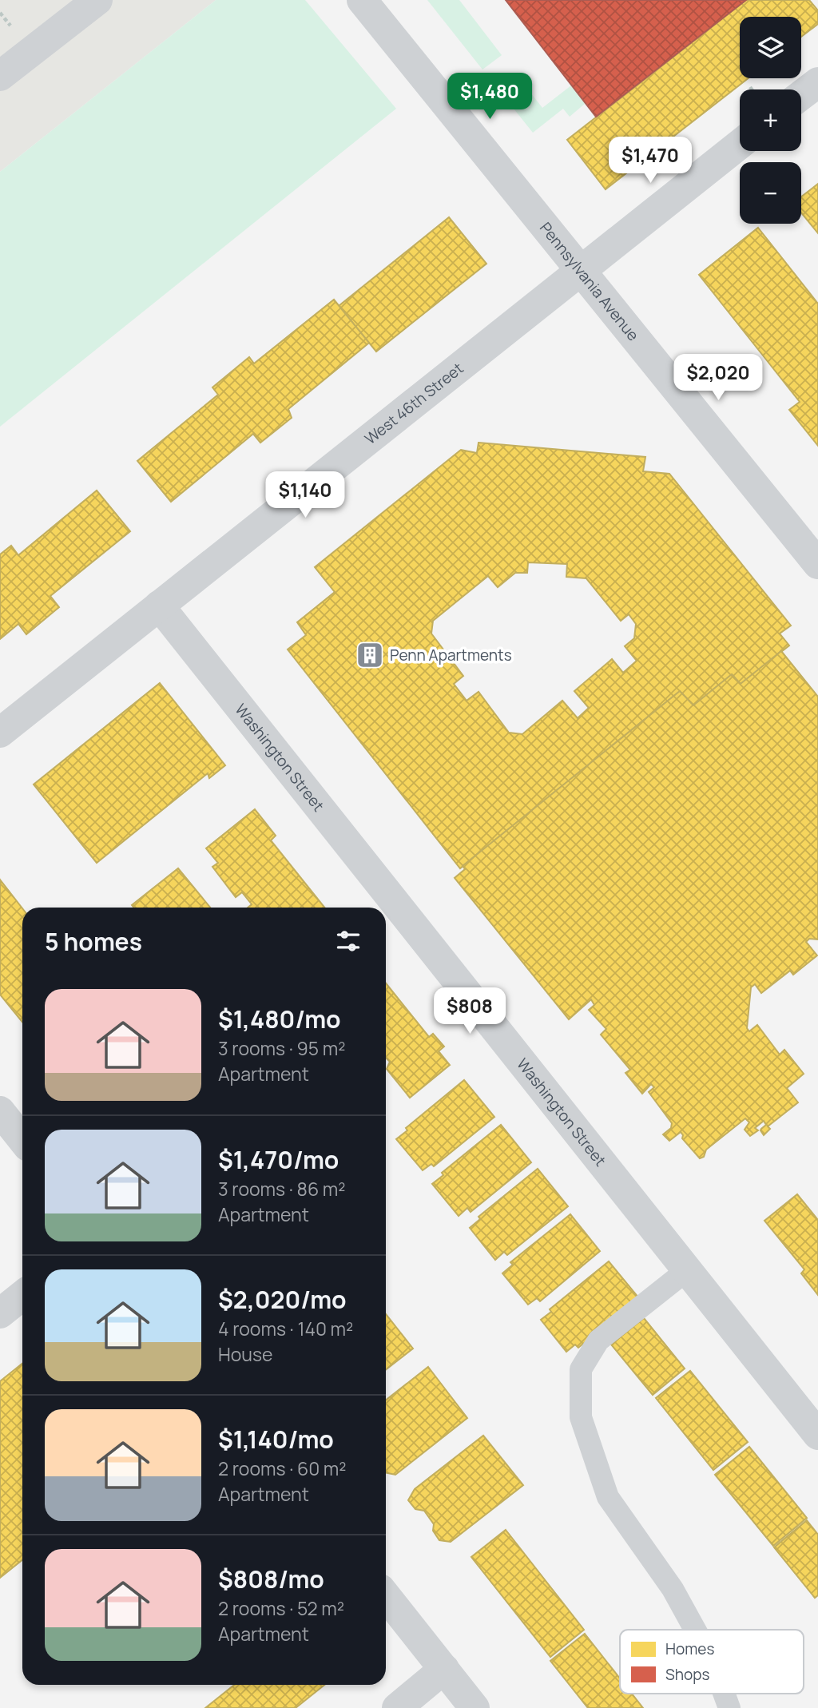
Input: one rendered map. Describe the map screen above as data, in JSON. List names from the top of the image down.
{
  "streets": {
    "street": ["Pennsylvania Avenue", "West 46th Street", "Washington Street"]
  },
  "crossings": [
    ["Pennsylvania Avenue", "West 46th Street"],
    ["West 46th Street", "Washington Street"]
  ],
  "places": {
    "building": ["Penn Apartments"]
  },
  "legend": ["Homes", "Shops"],
  "page": {
    "map_buttons": ["+", "−"],
    "price": [
      "$1,480",
      "$1,470",
      "$2,020",
      "$1,140",
      "$808"
    ],
    "heading": "5 homes",
    "list": [
      {
        "name": "$1,480/mo",
        "note": "3 rooms · 95 m² · Apartment"
      },
      {
        "name": "$1,470/mo",
        "note": "3 rooms · 86 m² · Apartment"
      },
      {
        "name": "$2,020/mo",
        "note": "4 rooms · 140 m² · House"
      },
      {
        "name": "$1,140/mo",
        "note": "2 rooms · 60 m² · Apartment"
      },
      {
        "name": "$808/mo",
        "note": "2 rooms · 52 m² · Apartment"
      }
    ]
  }
}
